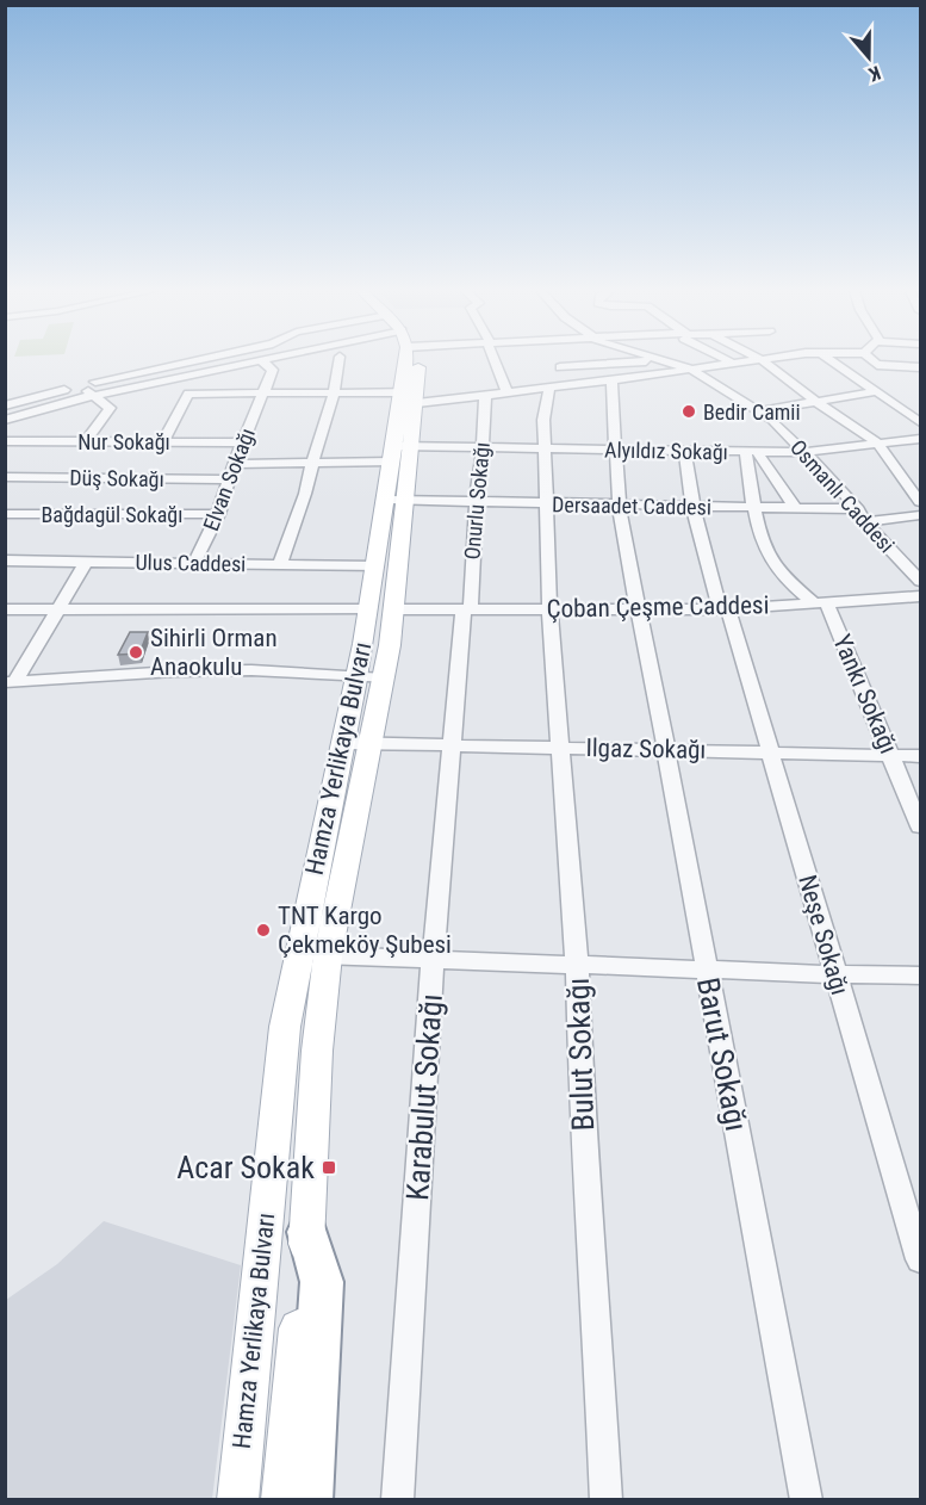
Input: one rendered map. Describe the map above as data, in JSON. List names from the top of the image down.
{
  "streets": {
    "main road": ["Hamza Yerlikaya Bulvarı"],
    "street": [
      "Nur Sokağı",
      "Alyıldız Sokağı",
      "Düş Sokağı",
      "Elvan Sokağı",
      "Osmanlı Caddesi",
      "Onurlu Sokağı",
      "Dersaadet Caddesi",
      "Bağdagül Sokağı",
      "Ulus Caddesi",
      "Çoban Çeşme Caddesi",
      "Yankı Sokağı",
      "Ilgaz Sokağı",
      "Neşe Sokağı",
      "Bulut Sokağı",
      "Barut Sokağı",
      "Karabulut Sokağı"
    ]
  },
  "crossings": [
    ["Nur Sokağı", "Elvan Sokağı"],
    ["Alyıldız Sokağı", "Elvan Sokağı"],
    ["Alyıldız Sokağı", "Osmanlı Caddesi"],
    ["Alyıldız Sokağı", "Onurlu Sokağı"],
    ["Alyıldız Sokağı", "Hamza Yerlikaya Bulvarı"],
    ["Alyıldız Sokağı", "Neşe Sokağı"],
    ["Alyıldız Sokağı", "Bulut Sokağı"],
    ["Alyıldız Sokağı", "Barut Sokağı"],
    ["Düş Sokağı", "Elvan Sokağı"],
    ["Elvan Sokağı", "Bağdagül Sokağı"],
    ["Elvan Sokağı", "Ulus Caddesi"],
    ["Osmanlı Caddesi", "Dersaadet Caddesi"],
    ["Onurlu Sokağı", "Dersaadet Caddesi"],
    ["Onurlu Sokağı", "Çoban Çeşme Caddesi"],
    ["Onurlu Sokağı", "Karabulut Sokağı"],
    ["Dersaadet Caddesi", "Hamza Yerlikaya Bulvarı"],
    ["Dersaadet Caddesi", "Neşe Sokağı"],
    ["Dersaadet Caddesi", "Bulut Sokağı"],
    ["Dersaadet Caddesi", "Barut Sokağı"],
    ["Ulus Caddesi", "Hamza Yerlikaya Bulvarı"],
    ["Çoban Çeşme Caddesi", "Yankı Sokağı"],
    ["Çoban Çeşme Caddesi", "Hamza Yerlikaya Bulvarı"],
    ["Çoban Çeşme Caddesi", "Neşe Sokağı"],
    ["Çoban Çeşme Caddesi", "Bulut Sokağı"],
    ["Çoban Çeşme Caddesi", "Barut Sokağı"],
    ["Çoban Çeşme Caddesi", "Karabulut Sokağı"],
    ["Yankı Sokağı", "Ilgaz Sokağı"],
    ["Ilgaz Sokağı", "Hamza Yerlikaya Bulvarı"],
    ["Ilgaz Sokağı", "Neşe Sokağı"],
    ["Ilgaz Sokağı", "Bulut Sokağı"],
    ["Ilgaz Sokağı", "Barut Sokağı"],
    ["Ilgaz Sokağı", "Karabulut Sokağı"]
  ],
  "places": {
    "other": ["Bedir Camii", "Sihirli Orman Anaokulu", "TNT Kargo Çekmeköy Şubesi"],
    "transit": ["Acar Sokak"]
  },
  "north": "bottom"
}
